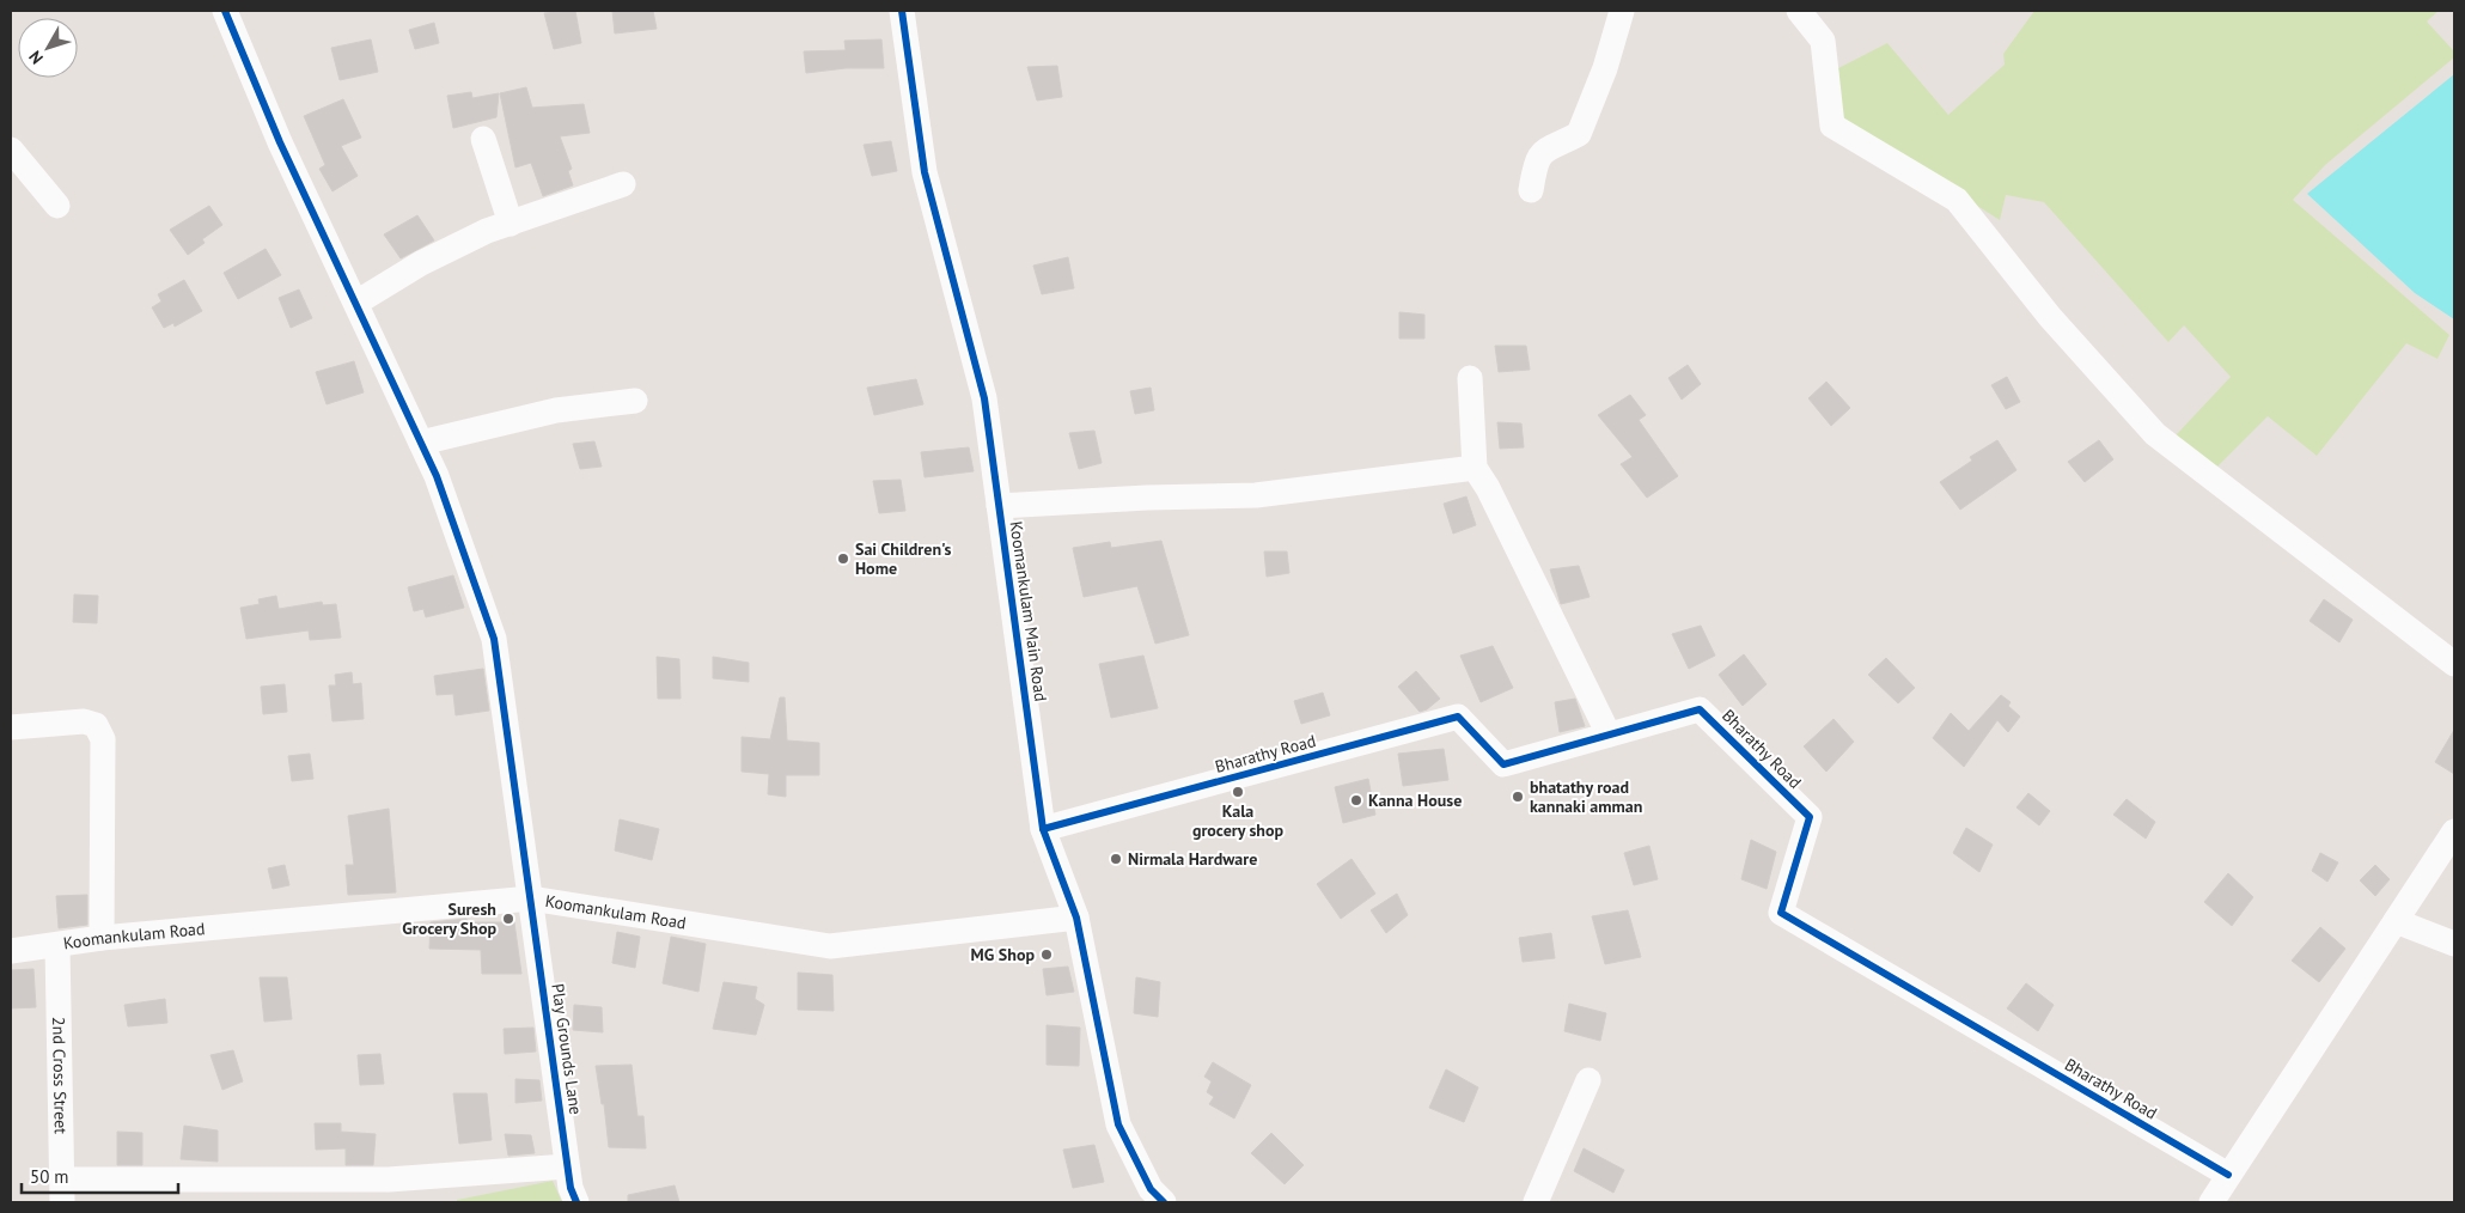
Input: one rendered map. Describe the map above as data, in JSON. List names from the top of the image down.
{
  "streets": {
    "street": [
      "Koomankulam Main Road",
      "Bharathy Road",
      "Koomankulam Road",
      "Play Grounds Lane",
      "2nd Cross Street"
    ]
  },
  "crossings": [
    ["Koomankulam Main Road", "Bharathy Road"],
    ["Koomankulam Main Road", "Koomankulam Road"],
    ["Koomankulam Road", "Play Grounds Lane"],
    ["Koomankulam Road", "2nd Cross Street"]
  ],
  "places": [
    "Sai Children's Home",
    "Kala grocery shop",
    "bhatathy road kannaki amman",
    "Kanna House",
    "Nirmala Hardware",
    "Suresh Grocery Shop",
    "MG Shop"
  ],
  "scale_bar": "50 m",
  "north": "bottom left"
}
